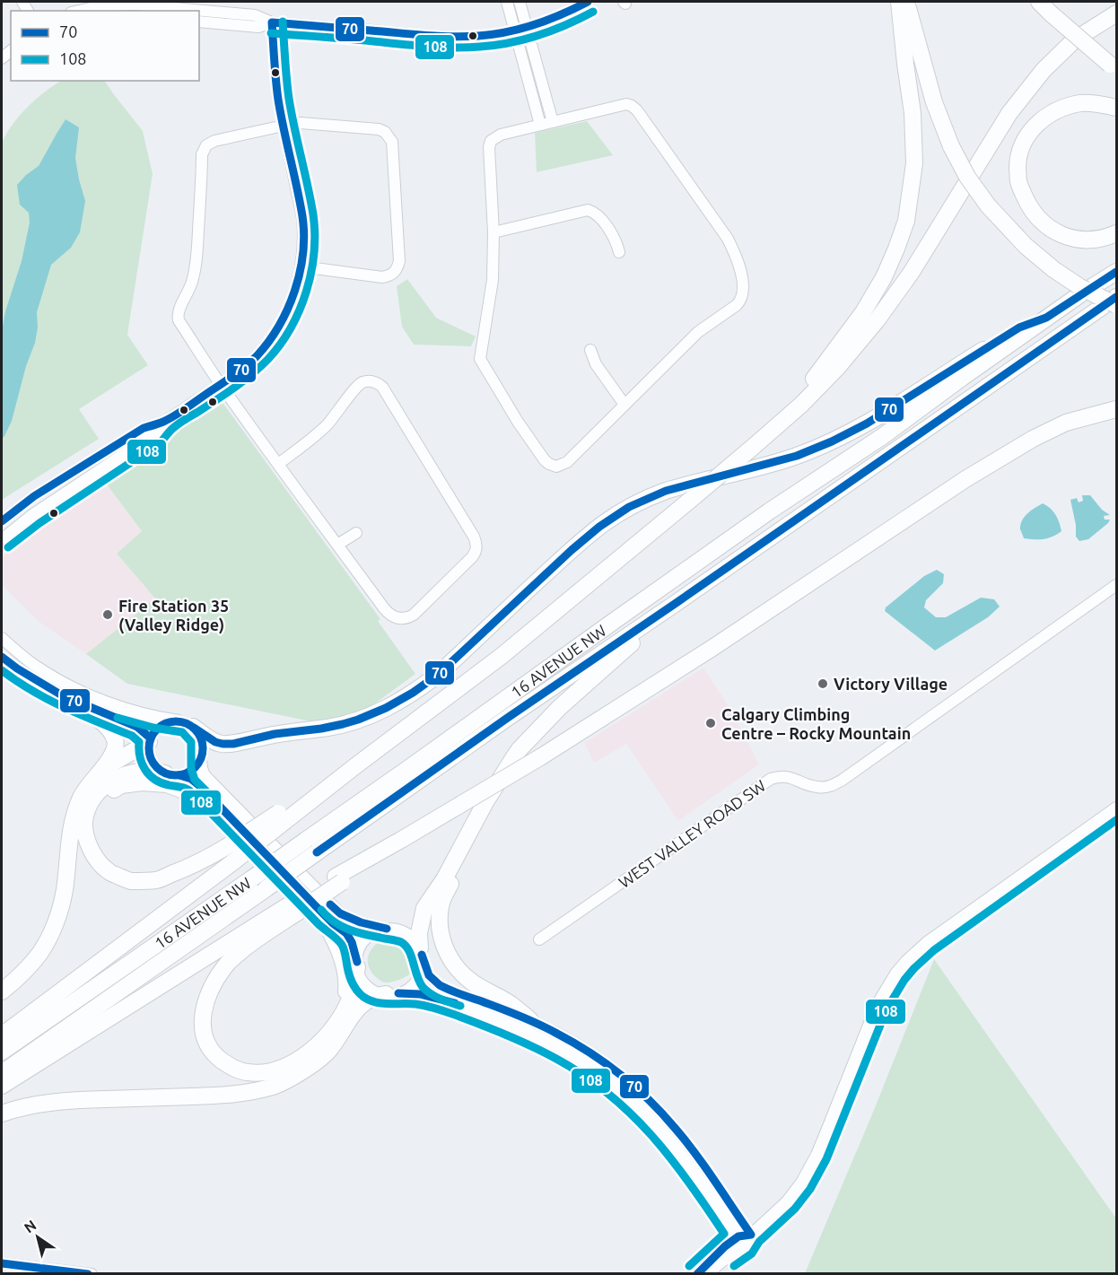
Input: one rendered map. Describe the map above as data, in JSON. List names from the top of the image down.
{
  "streets": {
    "highway": ["16 AVENUE NW"],
    "street": ["WEST VALLEY ROAD SW"]
  },
  "places": ["Fire Station 35 (Valley Ridge)", "Victory Village", "Calgary Climbing Centre – Rocky Mountain"],
  "lines": ["transit line 70", "transit line 108"],
  "legend": ["70", "108"],
  "north": "top left"
}
